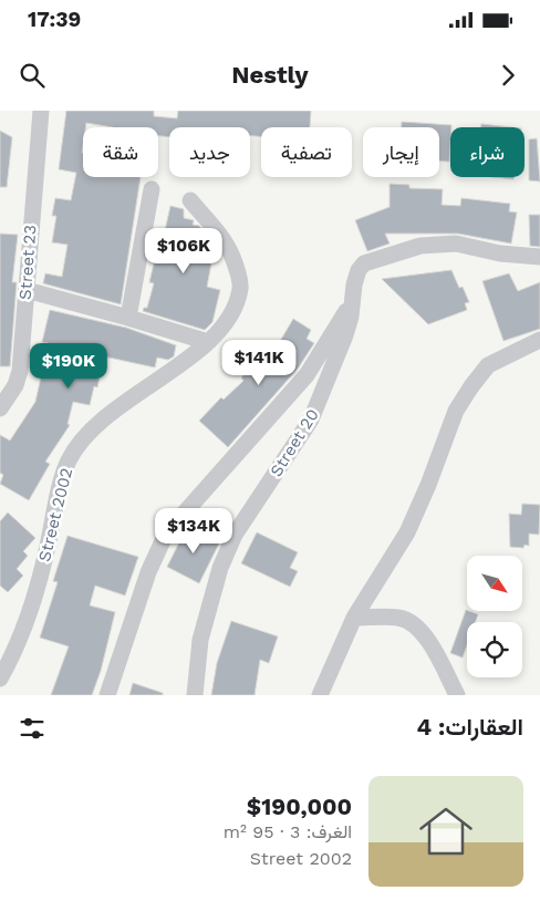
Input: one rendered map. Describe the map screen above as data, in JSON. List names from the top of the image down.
{
  "streets": {
    "street": ["Street 23", "Street 20", "Street 2002"]
  },
  "north": "bottom right",
  "page": {
    "status": "17:39",
    "header": "Nestly",
    "chip": [
      "شراء",
      "إيجار",
      "تصفية",
      "جديد",
      "شقة"
    ],
    "price": [
      "$106K",
      "$141K",
      "$190K",
      "$134K"
    ],
    "heading": "العقارات: 4",
    "list": [
      {
        "name": "$190,000",
        "note": "الغرف: 3 · 95 m² · Street 2002"
      }
    ]
  }
}
